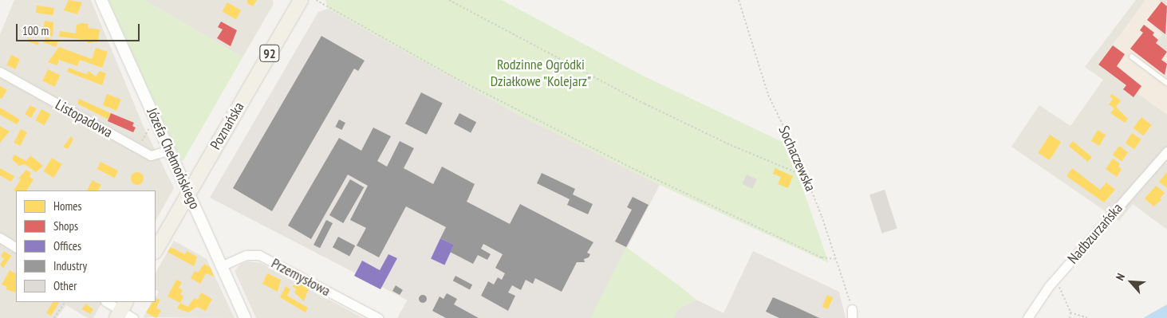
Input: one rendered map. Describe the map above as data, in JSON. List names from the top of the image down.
{
  "streets": {
    "main road": ["92", "Poznańska"],
    "street": [
      "Listopadowa",
      "Józefa Chełmońskiego",
      "Nadbzurzańska",
      "Przemysłowa"
    ],
    "path": ["Sochaczewska"]
  },
  "crossings": [
    ["Listopadowa", "Józefa Chełmońskiego"],
    ["Poznańska", "Józefa Chełmońskiego"],
    ["Józefa Chełmońskiego", "Przemysłowa"]
  ],
  "parks": ["Rodzinne Ogródki Działkowe \"Kolejarz\""],
  "legend": [
    "Homes",
    "Shops",
    "Offices",
    "Industry",
    "Other"
  ],
  "scale_bar": "100 m",
  "north": "top left"
}
